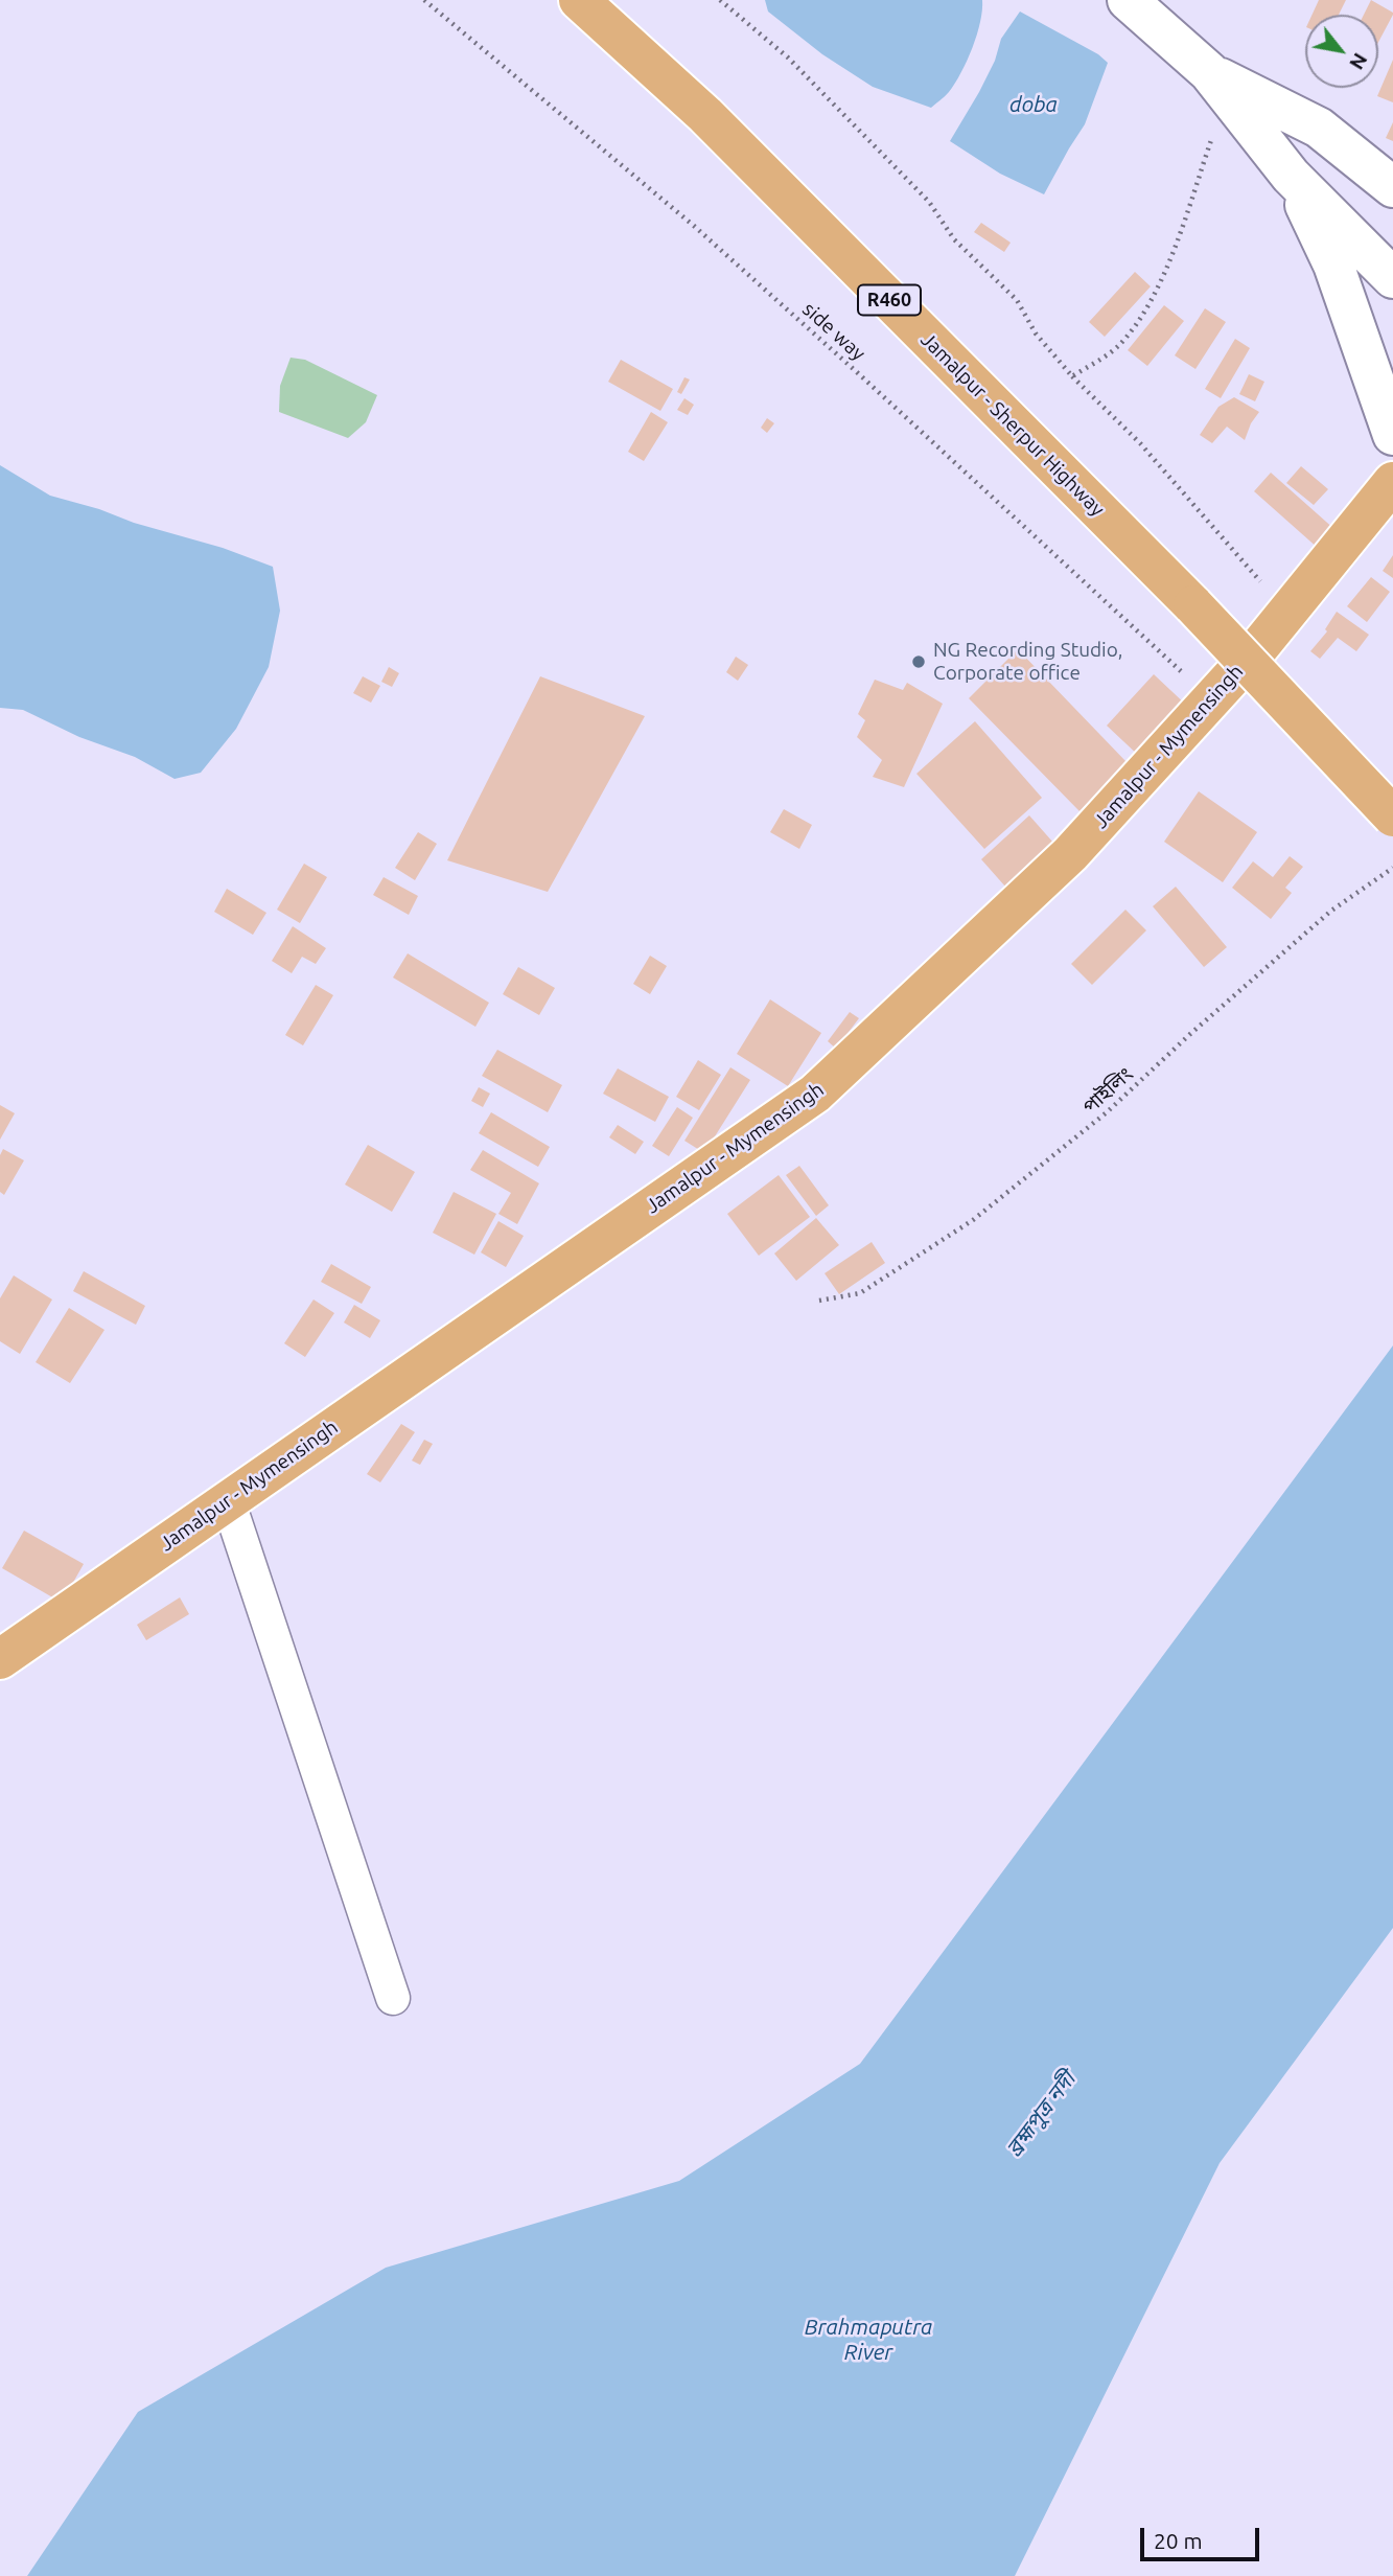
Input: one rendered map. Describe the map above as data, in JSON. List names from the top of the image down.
{
  "streets": {
    "main road": ["R460", "Jamalpur - Sherpur Highway", "Jamalpur - Mymensingh"],
    "path": ["side way", "পাইলিং"]
  },
  "crossings": [
    ["side way", "Jamalpur - Mymensingh"]
  ],
  "water": ["doba", "ব্রহ্মপুত্র নদী", "Brahmaputra River"],
  "places": ["NG Recording Studio, Corporate office"],
  "scale_bar": "20 m",
  "north": "bottom right"
}
